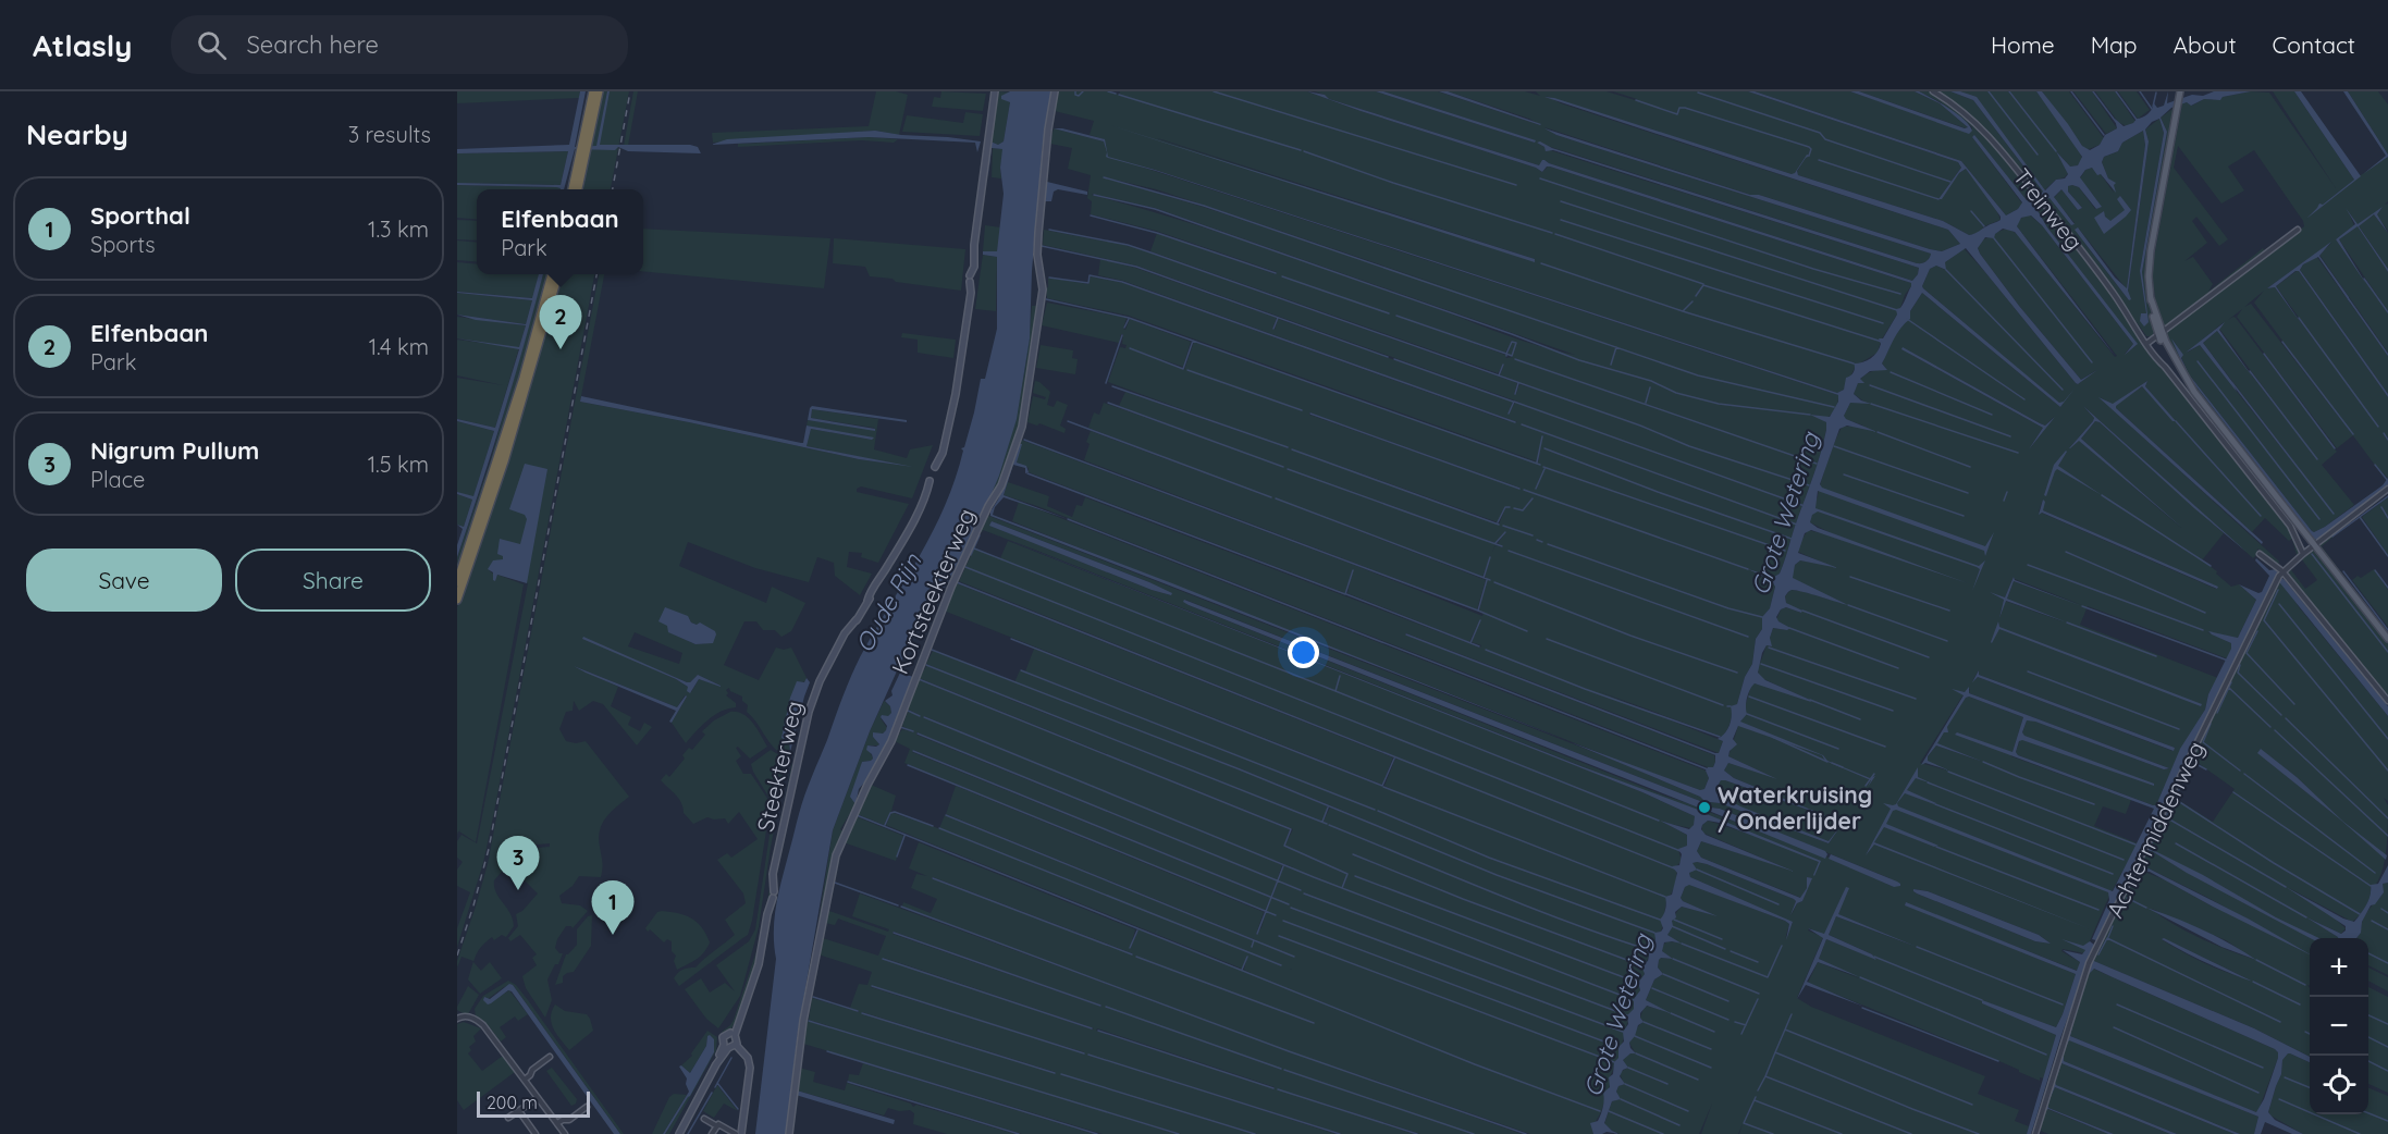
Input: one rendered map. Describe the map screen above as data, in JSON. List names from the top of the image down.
{
  "streets": {
    "street": [
      "Treinweg",
      "Kortsteekterweg",
      "Steekterweg",
      "Achtermiddenweg"
    ]
  },
  "crossings": [
    ["Treinweg", "Achtermiddenweg"]
  ],
  "water": ["Grote Wetering", "Oude Rijn"],
  "places": ["Waterkruising / Onderlijder"],
  "scale_bar": "200 m",
  "page": {
    "header": "Atlasly",
    "search": "Search here",
    "nav": [
      "Home",
      "Map",
      "About",
      "Contact"
    ],
    "heading": ["Nearby", "3 results"],
    "list": [
      {
        "mark": "1",
        "name": "Sporthal",
        "note": "Sports",
        "value": "1.3 km"
      },
      {
        "mark": "2",
        "name": "Elfenbaan",
        "note": "Park",
        "value": "1.4 km"
      },
      {
        "mark": "3",
        "name": "Nigrum Pullum",
        "note": "Place",
        "value": "1.5 km"
      }
    ],
    "popup": ["Elfenbaan", "Park"],
    "pins": ["2", "3", "1"],
    "buttons": ["Save", "Share"],
    "map_buttons": ["+", "−"],
    "scale": "200 m"
  }
}
